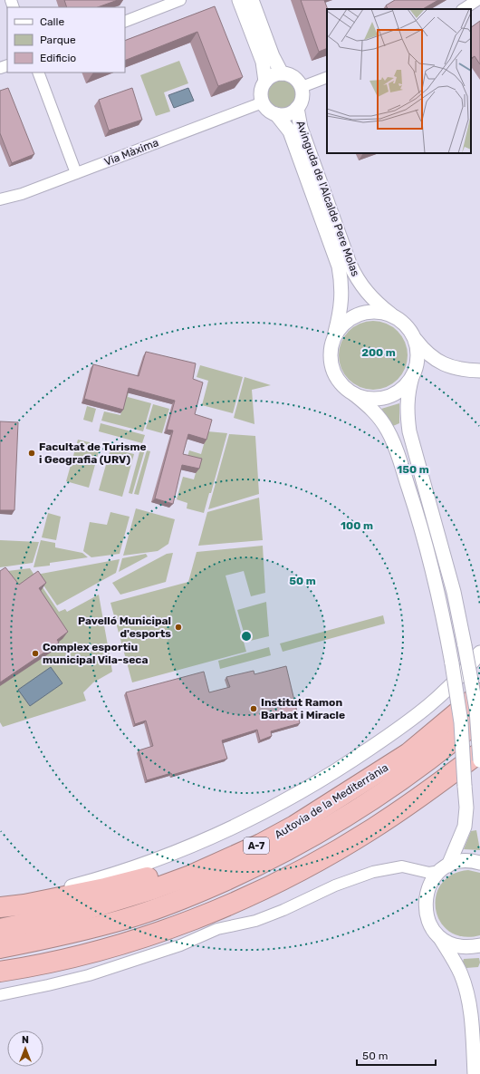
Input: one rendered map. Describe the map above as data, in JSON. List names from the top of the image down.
{
  "streets": {
    "highway": ["Autovia de la Mediterrània", "A-7"],
    "street": ["Via Màxima", "Avinguda de l'Alcalde Pere Molas"]
  },
  "crossings": [
    ["Via Màxima", "Avinguda de l'Alcalde Pere Molas"]
  ],
  "places": [
    "Facultat de Turisme i Geografia (URV)",
    "Pavelló Municipal d'esports",
    "Complex esportiu municipal Vila-seca",
    "Institut Ramon Barbat i Miracle"
  ],
  "legend": ["Calle", "Parque", "Edificio"],
  "scale_bar": "50 m",
  "north": "top",
  "rings": [
    "200 m",
    "150 m",
    "100 m",
    "50 m"
  ]
}
